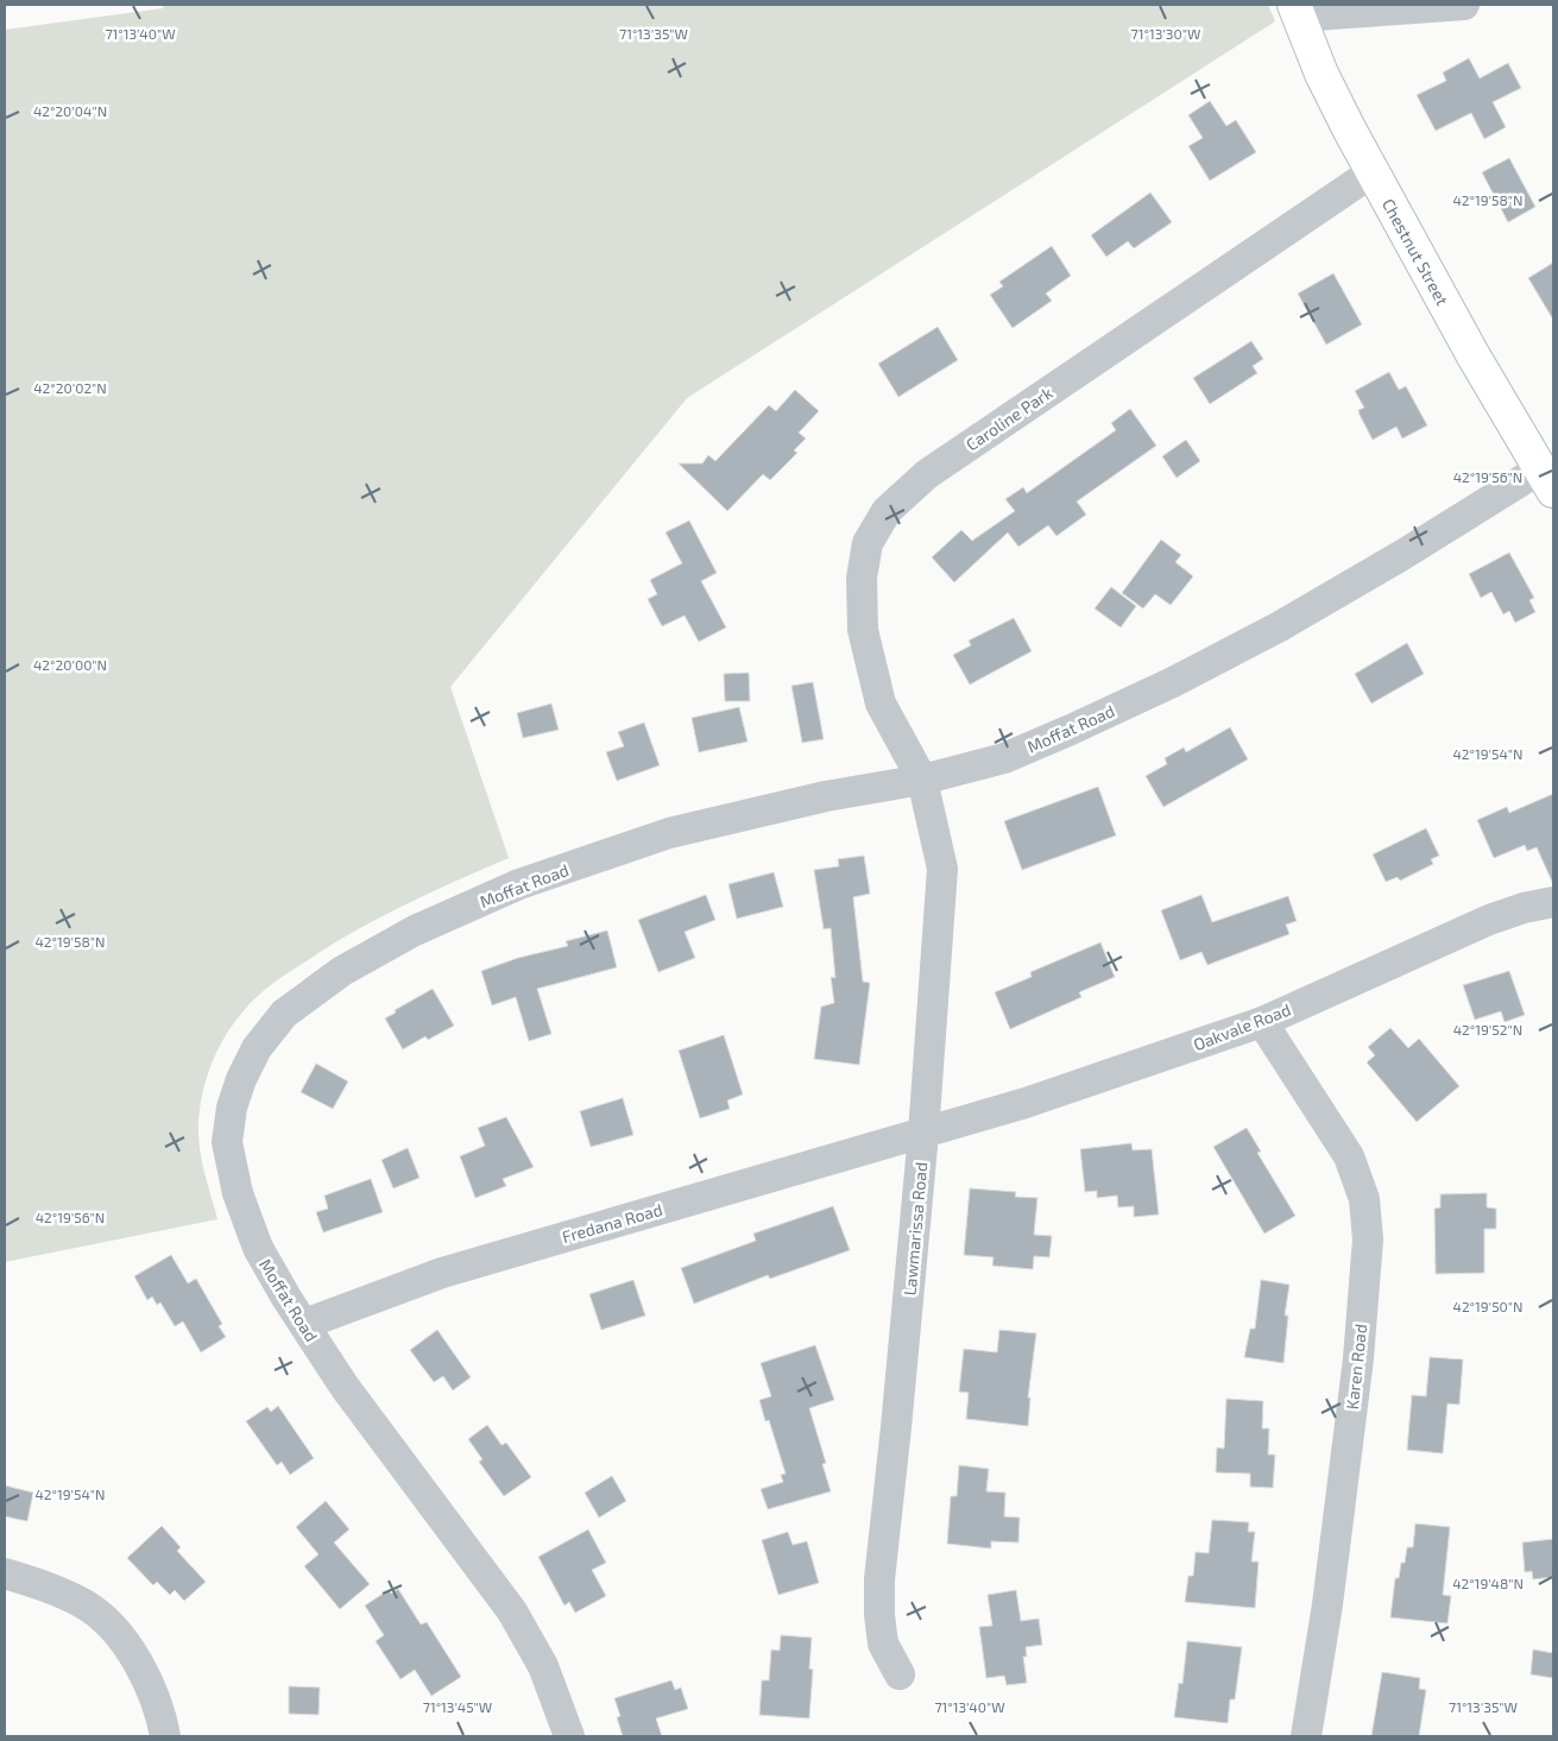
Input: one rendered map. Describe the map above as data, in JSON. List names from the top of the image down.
{
  "streets": {
    "main road": ["Chestnut Street"],
    "street": [
      "Caroline Park",
      "Moffat Road",
      "Oakvale Road",
      "Fredana Road",
      "Lawmarissa Road",
      "Karen Road"
    ]
  },
  "crossings": [
    ["Chestnut Street", "Caroline Park"],
    ["Chestnut Street", "Moffat Road"],
    ["Caroline Park", "Moffat Road"],
    ["Caroline Park", "Lawmarissa Road"],
    ["Moffat Road", "Fredana Road"],
    ["Moffat Road", "Lawmarissa Road"],
    ["Oakvale Road", "Fredana Road"],
    ["Oakvale Road", "Lawmarissa Road"],
    ["Oakvale Road", "Karen Road"],
    ["Fredana Road", "Lawmarissa Road"]
  ],
  "coordinates": [
    "71°13'40\"W",
    "71°13'35\"W",
    "71°13'30\"W",
    "42°20'04\"N",
    "42°19'58\"N",
    "42°20'02\"N",
    "42°19'56\"N",
    "42°20'00\"N",
    "42°19'54\"N",
    "42°19'52\"N",
    "42°19'50\"N",
    "42°19'48\"N",
    "71°13'45\"W"
  ]
}
